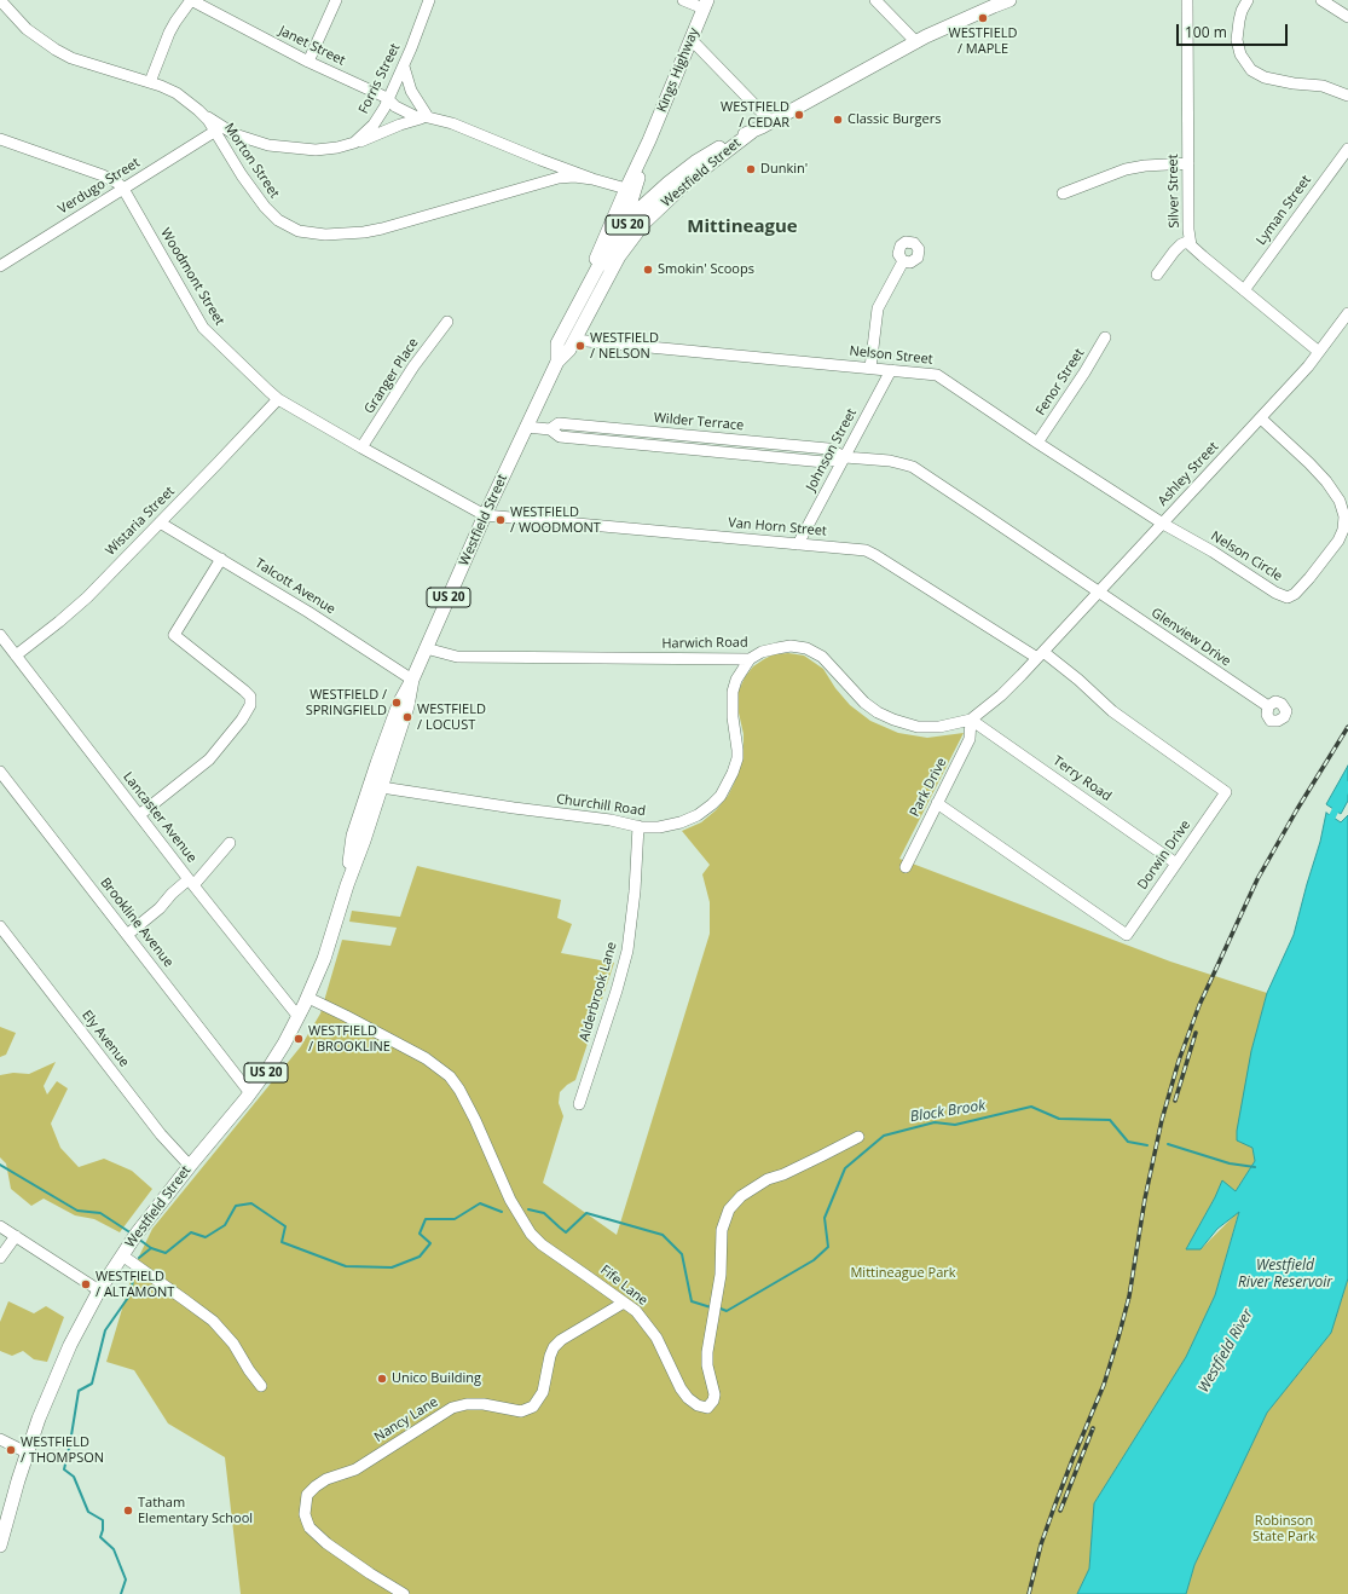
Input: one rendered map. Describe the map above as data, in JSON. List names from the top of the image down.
{
  "streets": {
    "main road": ["Kings Highway", "Westfield Street", "US 20"],
    "street": [
      "Janet Street",
      "Forris Street",
      "Morton Street",
      "Verdugo Street",
      "Silver Street",
      "Lyman Street",
      "Woodmont Street",
      "Nelson Street",
      "Granger Place",
      "Fenor Street",
      "Wilder Terrace",
      "Johnson Street",
      "Ashley Street",
      "Wistaria Street",
      "Van Horn Street",
      "Nelson Circle",
      "Talcott Avenue",
      "Glenview Drive",
      "Harwich Road",
      "Terry Road",
      "Park Drive",
      "Churchill Road",
      "Lancaster Avenue",
      "Dorwin Drive",
      "Brookline Avenue",
      "Alderbrook Lane",
      "Ely Avenue",
      "Fife Lane",
      "Nancy Lane"
    ]
  },
  "crossings": [
    ["Janet Street", "Kings Highway"],
    ["Janet Street", "Forris Street"],
    ["Janet Street", "Morton Street"],
    ["Kings Highway", "Westfield Street"],
    ["Forris Street", "Morton Street"],
    ["Morton Street", "Verdugo Street"],
    ["Westfield Street", "Woodmont Street"],
    ["Westfield Street", "Nelson Street"],
    ["Westfield Street", "Wilder Terrace"],
    ["Westfield Street", "Van Horn Street"],
    ["Westfield Street", "Talcott Avenue"],
    ["Westfield Street", "Harwich Road"],
    ["Westfield Street", "Churchill Road"],
    ["Westfield Street", "Lancaster Avenue"],
    ["Westfield Street", "Brookline Avenue"],
    ["Westfield Street", "Ely Avenue"],
    ["Westfield Street", "Fife Lane"],
    ["Verdugo Street", "Woodmont Street"],
    ["Silver Street", "Lyman Street"],
    ["Silver Street", "Ashley Street"],
    ["Woodmont Street", "Granger Place"],
    ["Woodmont Street", "Wistaria Street"],
    ["Woodmont Street", "Van Horn Street"],
    ["Nelson Street", "Fenor Street"],
    ["Nelson Street", "Johnson Street"],
    ["Nelson Street", "Ashley Street"],
    ["Nelson Street", "Nelson Circle"],
    ["Wilder Terrace", "Johnson Street"],
    ["Wilder Terrace", "Ashley Street"],
    ["Wilder Terrace", "Glenview Drive"],
    ["Johnson Street", "Van Horn Street"],
    ["Ashley Street", "Van Horn Street"],
    ["Ashley Street", "Nelson Circle"],
    ["Ashley Street", "Glenview Drive"],
    ["Ashley Street", "Harwich Road"],
    ["Ashley Street", "Dorwin Drive"],
    ["Wistaria Street", "Talcott Avenue"],
    ["Wistaria Street", "Lancaster Avenue"],
    ["Van Horn Street", "Harwich Road"],
    ["Van Horn Street", "Dorwin Drive"],
    ["Harwich Road", "Terry Road"],
    ["Harwich Road", "Park Drive"],
    ["Harwich Road", "Churchill Road"],
    ["Harwich Road", "Dorwin Drive"],
    ["Terry Road", "Park Drive"],
    ["Terry Road", "Dorwin Drive"],
    ["Park Drive", "Dorwin Drive"],
    ["Churchill Road", "Alderbrook Lane"],
    ["Fife Lane", "Nancy Lane"]
  ],
  "districts": ["Mittineague"],
  "water": ["Block Brook", "Westfield River Reservoir", "Westfield River"],
  "parks": ["Mittineague Park", "Robinson State Park"],
  "places": [
    "WESTFIELD / MAPLE",
    "WESTFIELD / CEDAR",
    "Classic Burgers",
    "Dunkin'",
    "Smokin' Scoops",
    "WESTFIELD / NELSON",
    "WESTFIELD / WOODMONT",
    "WESTFIELD / SPRINGFIELD",
    "WESTFIELD / LOCUST",
    "WESTFIELD / BROOKLINE",
    "WESTFIELD / ALTAMONT",
    "Unico Building",
    "WESTFIELD / THOMPSON",
    "Tatham Elementary School"
  ],
  "scale_bar": "100 m"
}
